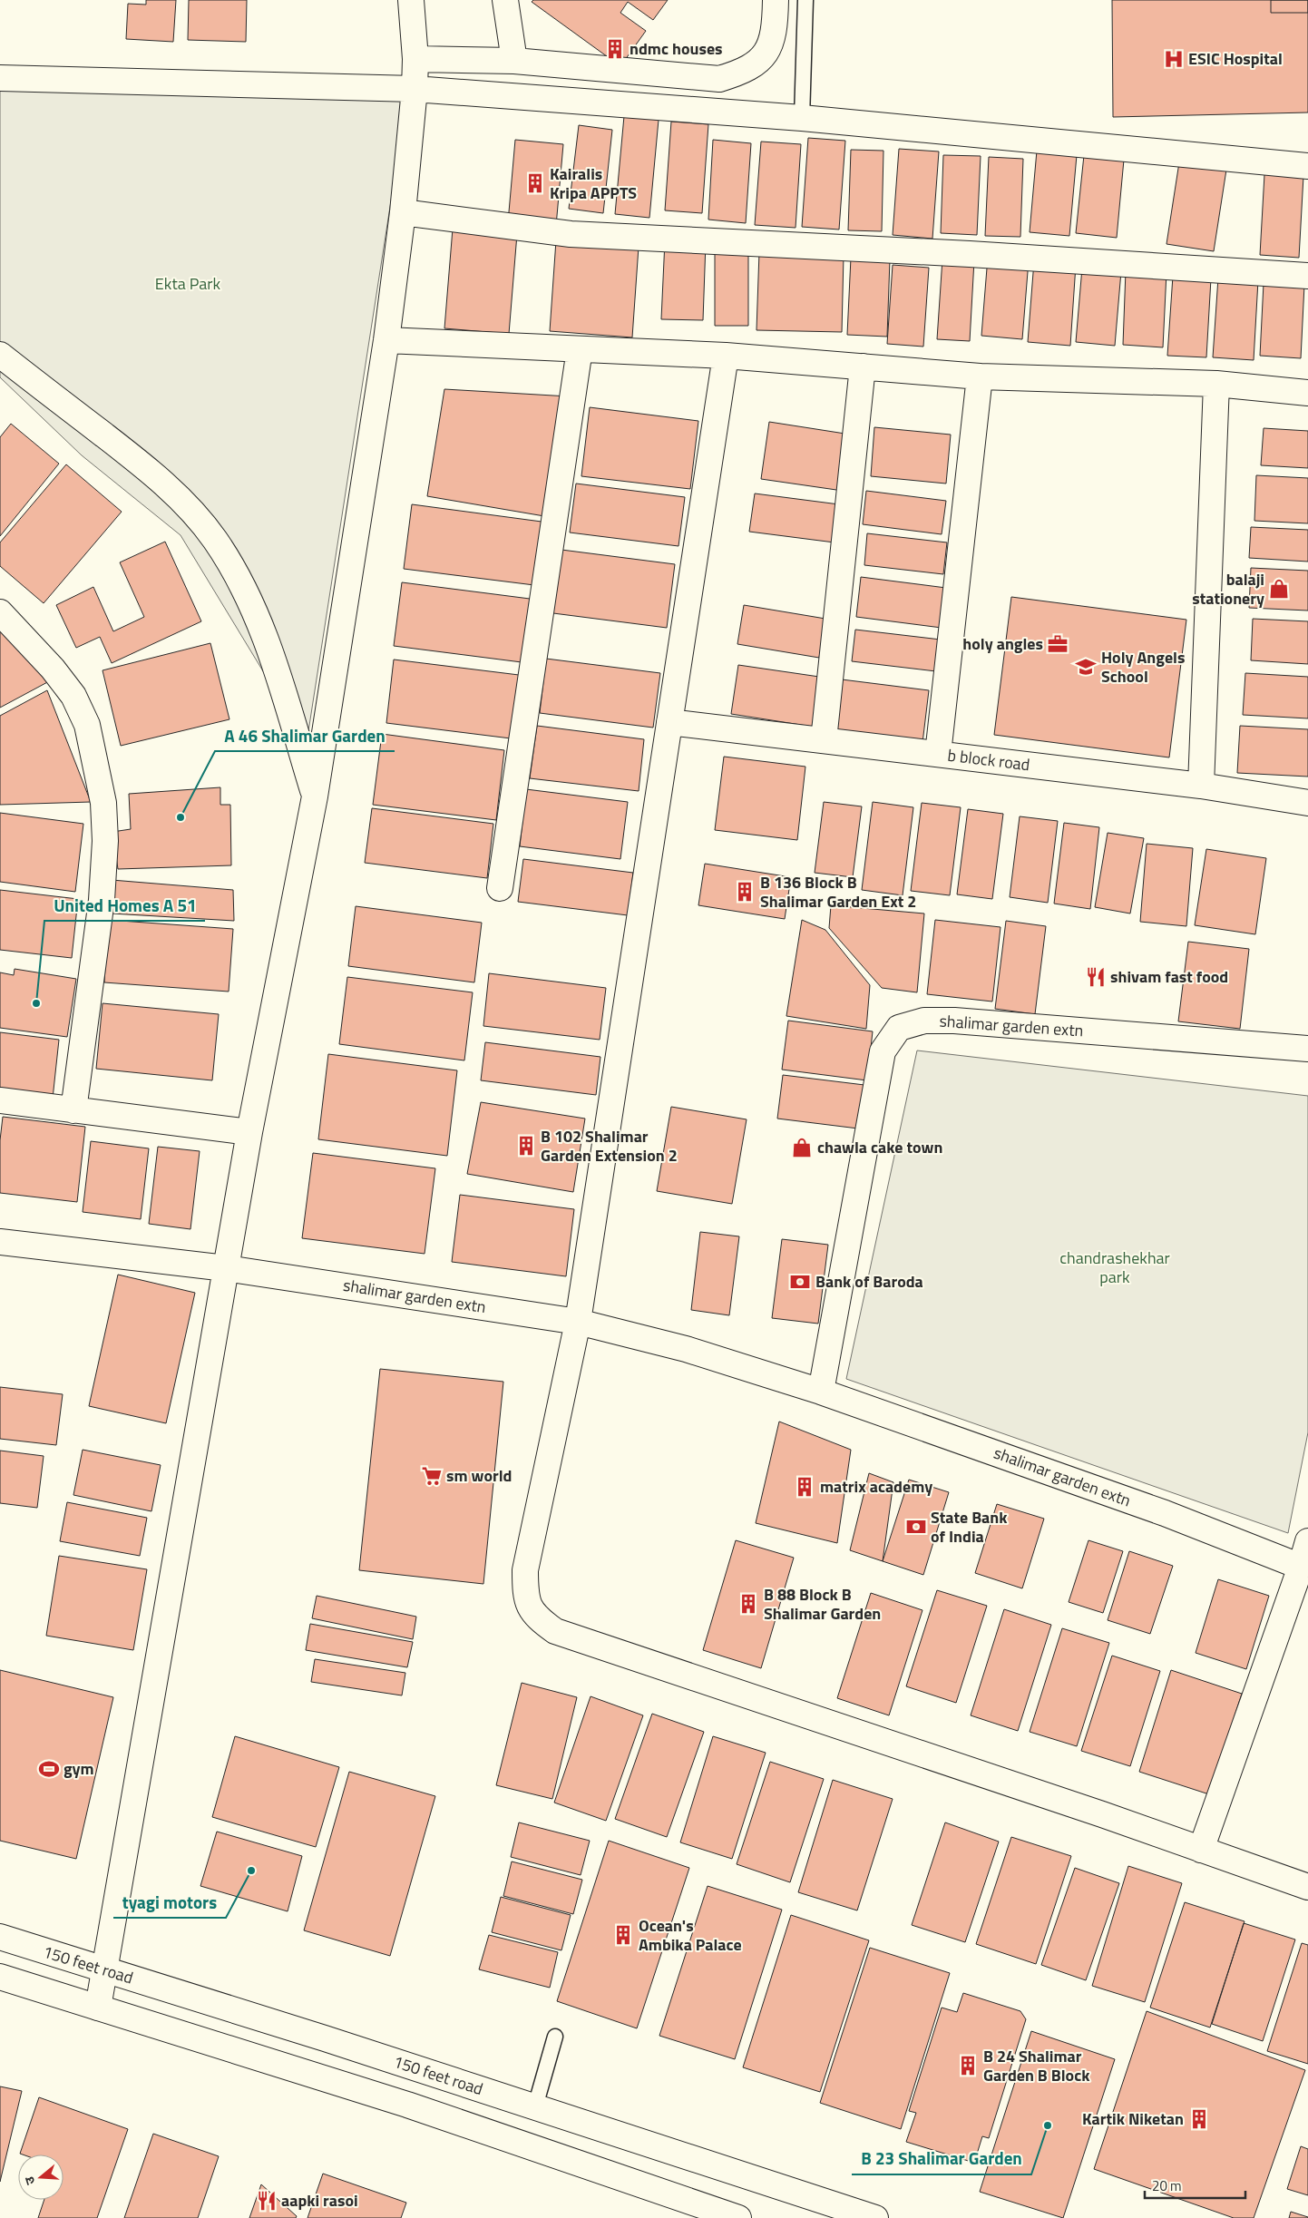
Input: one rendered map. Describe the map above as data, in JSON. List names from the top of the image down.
{
  "streets": {
    "street": ["b block road", "shalimar garden extn", "150 feet road"]
  },
  "parks": ["Ekta Park", "chandrashekhar park"],
  "places": {
    "building": [
      "ndmc houses",
      "Kairalis Kripa APPTS",
      "B 136 Block B Shalimar Garden Ext 2",
      "B 102 Shalimar Garden Extension 2",
      "matrix academy",
      "B 88 Block B Shalimar Garden",
      "Ocean's Ambika Palace",
      "B 24 Shalimar Garden B Block",
      "Kartik Niketan"
    ],
    "hospital": ["ESIC Hospital"],
    "shop": ["balaji stationery", "chawla cake town"],
    "office": ["holy angles"],
    "school or university": ["Holy Angels School"],
    "other": [
      "A 46 Shalimar Garden",
      "United Homes A 51",
      "tyagi motors",
      "B 23 Shalimar Garden"
    ],
    "restaurant": ["shivam fast food", "aapki rasoi"],
    "bank": ["Bank of Baroda", "State Bank of India"],
    "supermarket": ["sm world"],
    "sports": ["gym"]
  },
  "scale_bar": "20 m",
  "north": "left"
}
